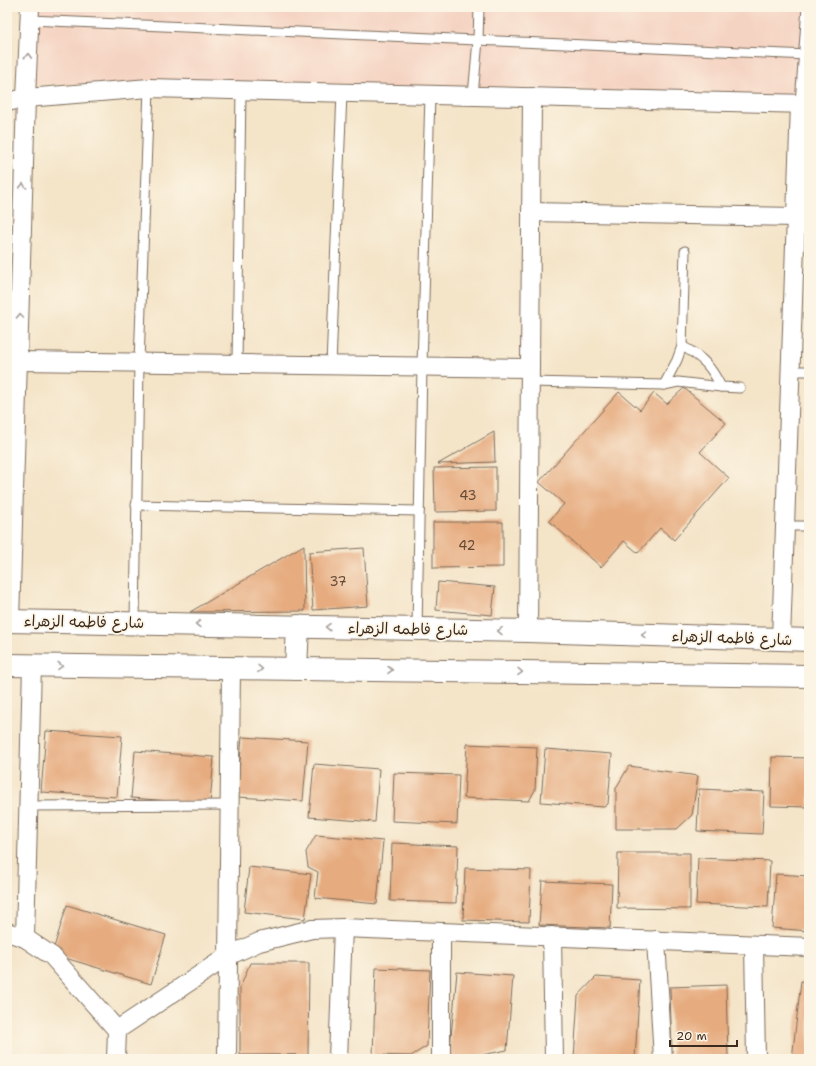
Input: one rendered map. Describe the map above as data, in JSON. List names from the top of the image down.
{
  "streets": {
    "street": ["شارع فاطمه الزهراء"]
  },
  "house_numbers": ["43", "42", "37"],
  "scale_bar": "20 m"
}
